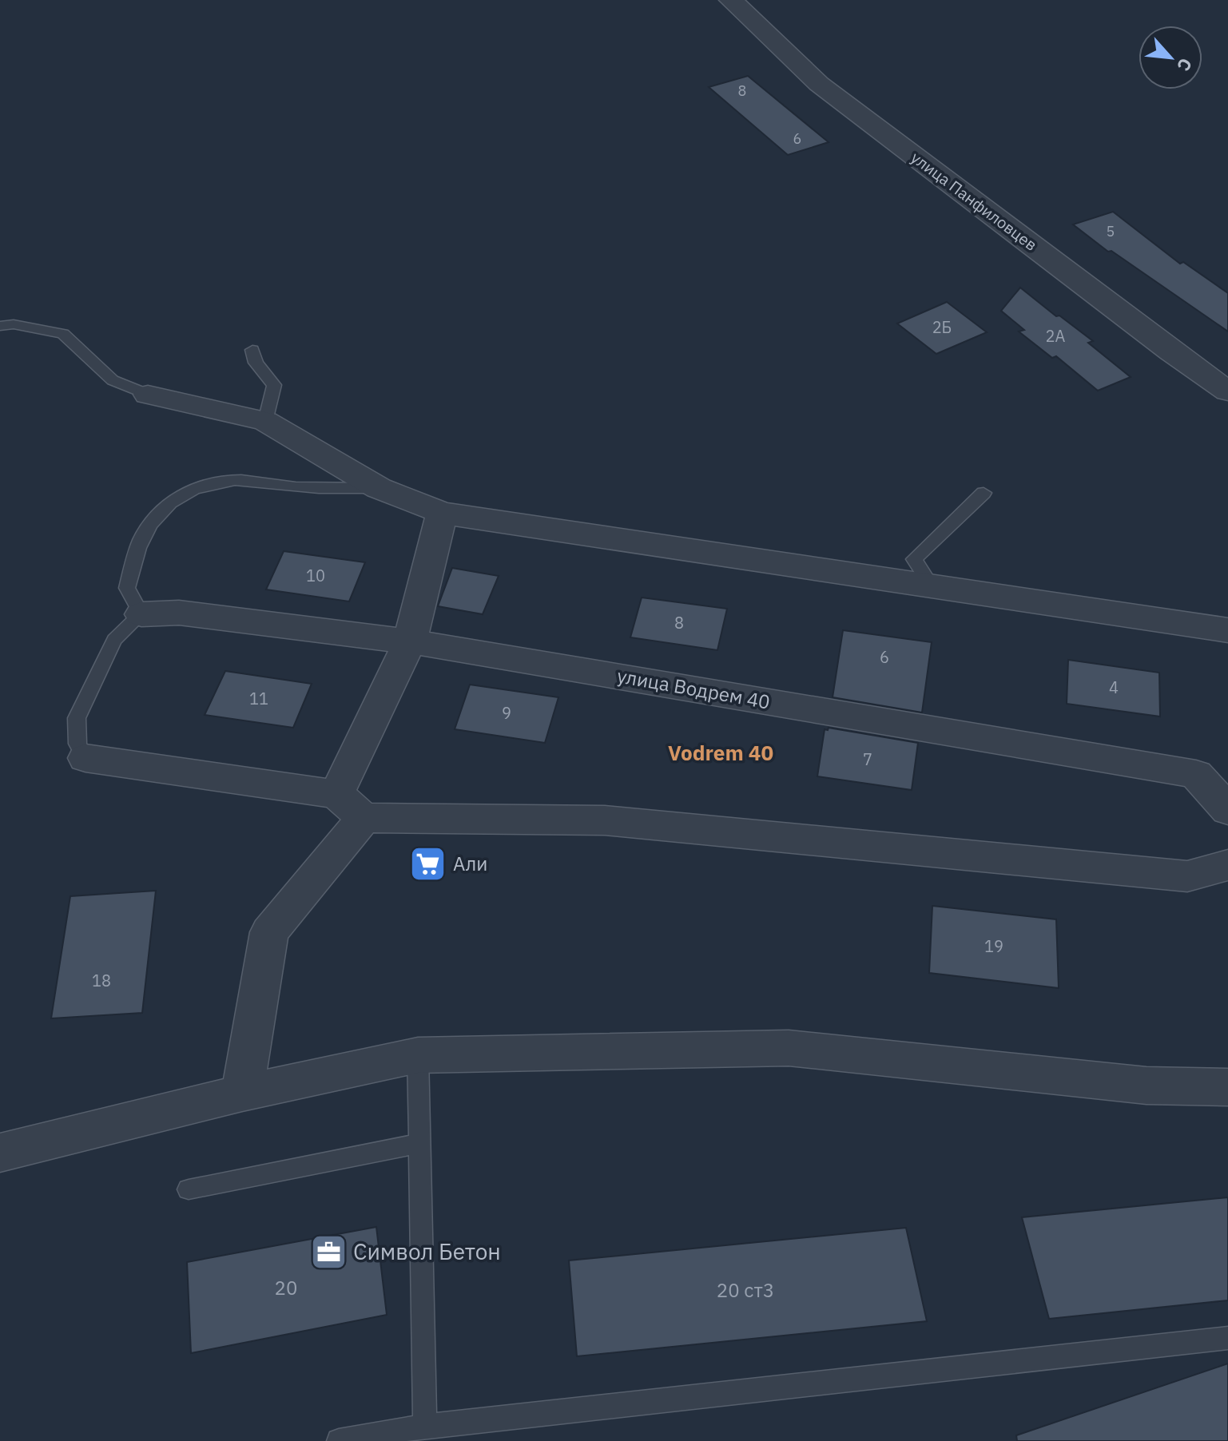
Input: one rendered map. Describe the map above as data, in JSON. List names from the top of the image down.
{
  "streets": {
    "street": ["улица Панфиловцев", "улица Водрем 40"]
  },
  "districts": ["Vodrem 40"],
  "places": {
    "supermarket": ["Али"],
    "office": ["Символ Бетон"]
  },
  "house_numbers": [
    "8",
    "6",
    "5",
    "2Б",
    "2А",
    "10",
    "8",
    "6",
    "4",
    "11",
    "9",
    "7",
    "19",
    "18",
    "20",
    "20 ст3"
  ],
  "north": "bottom right"
}
